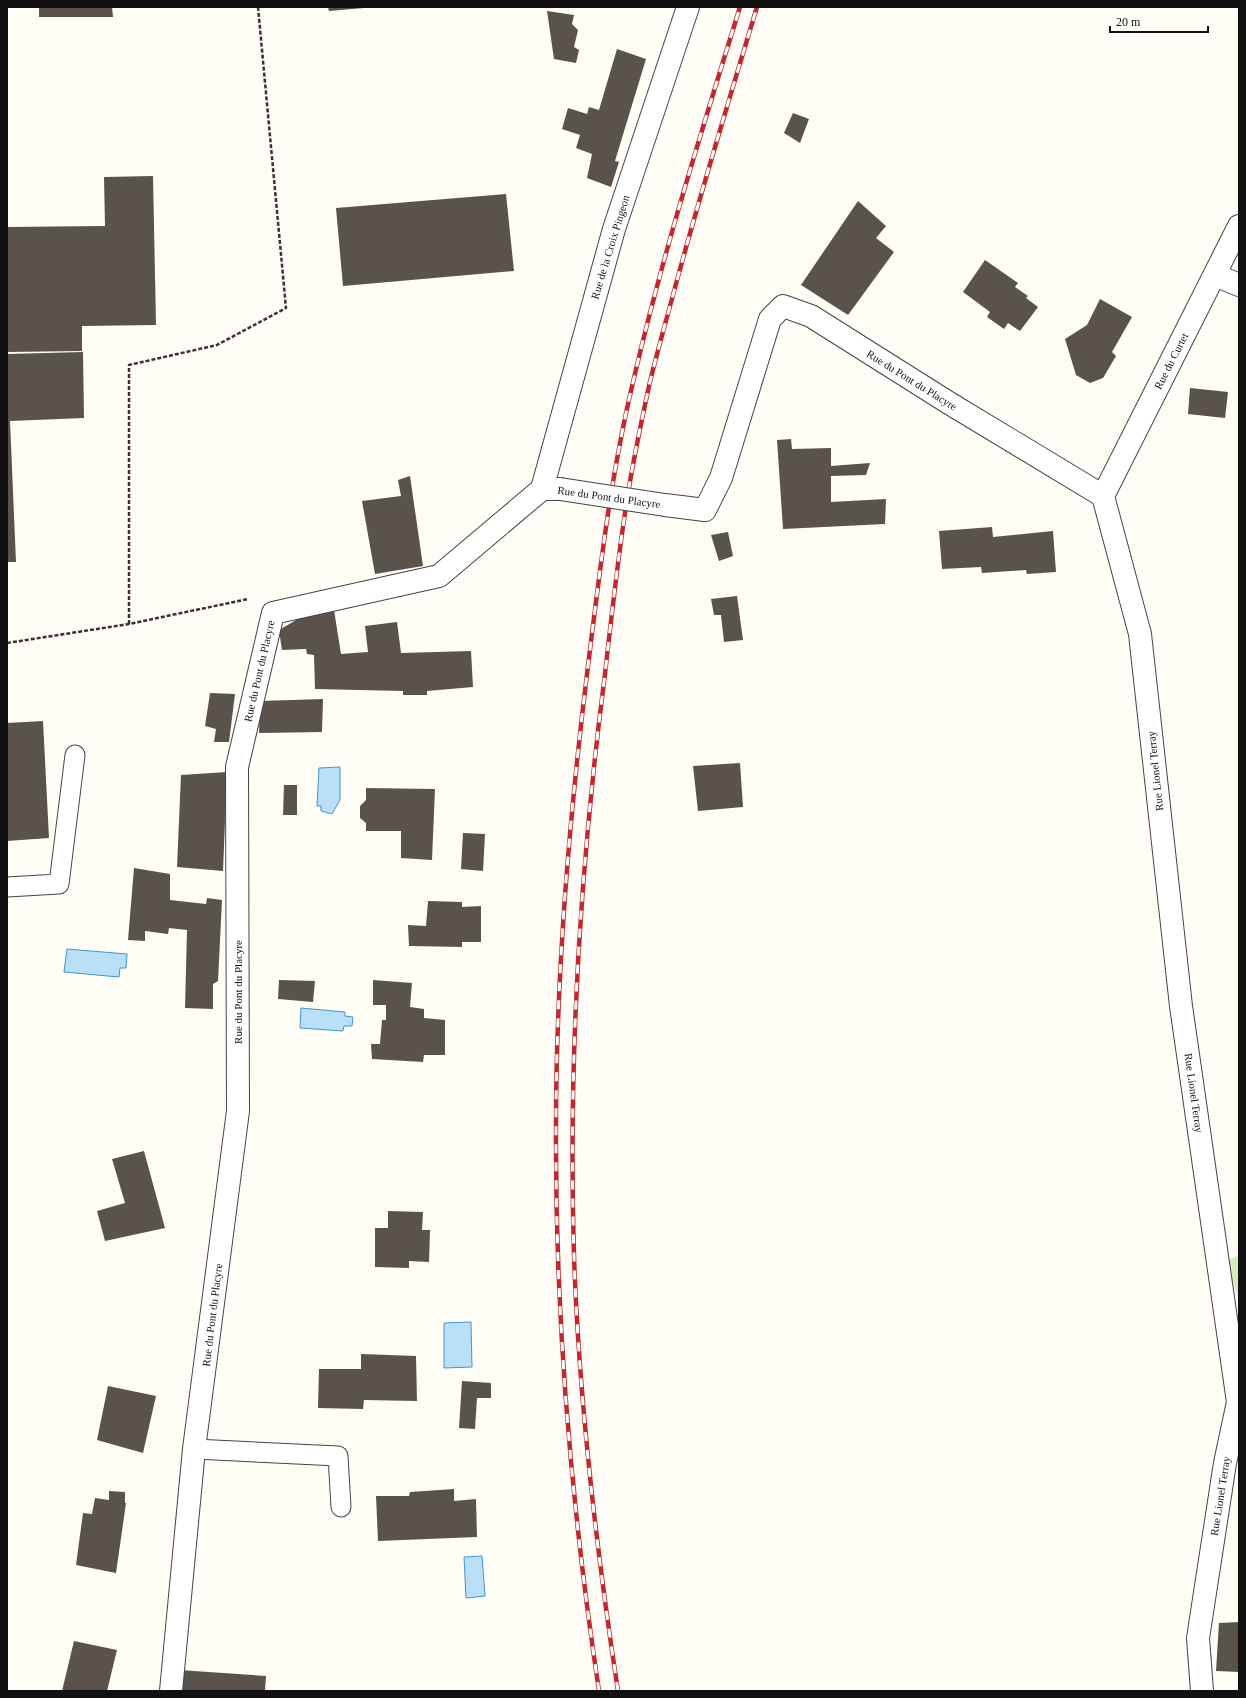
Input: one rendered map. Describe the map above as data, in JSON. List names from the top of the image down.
{
  "streets": {
    "street": [
      "Rue de la Croix Pingeon",
      "Rue du Curtet",
      "Rue du Pont du Placyre",
      "Rue Lionel Terray"
    ]
  },
  "crossings": [
    ["Rue de la Croix Pingeon", "Rue du Pont du Placyre"],
    ["Rue du Curtet", "Rue du Pont du Placyre"],
    ["Rue du Curtet", "Rue Lionel Terray"],
    ["Rue du Pont du Placyre", "Rue Lionel Terray"]
  ],
  "scale_bar": "20 m"
}
